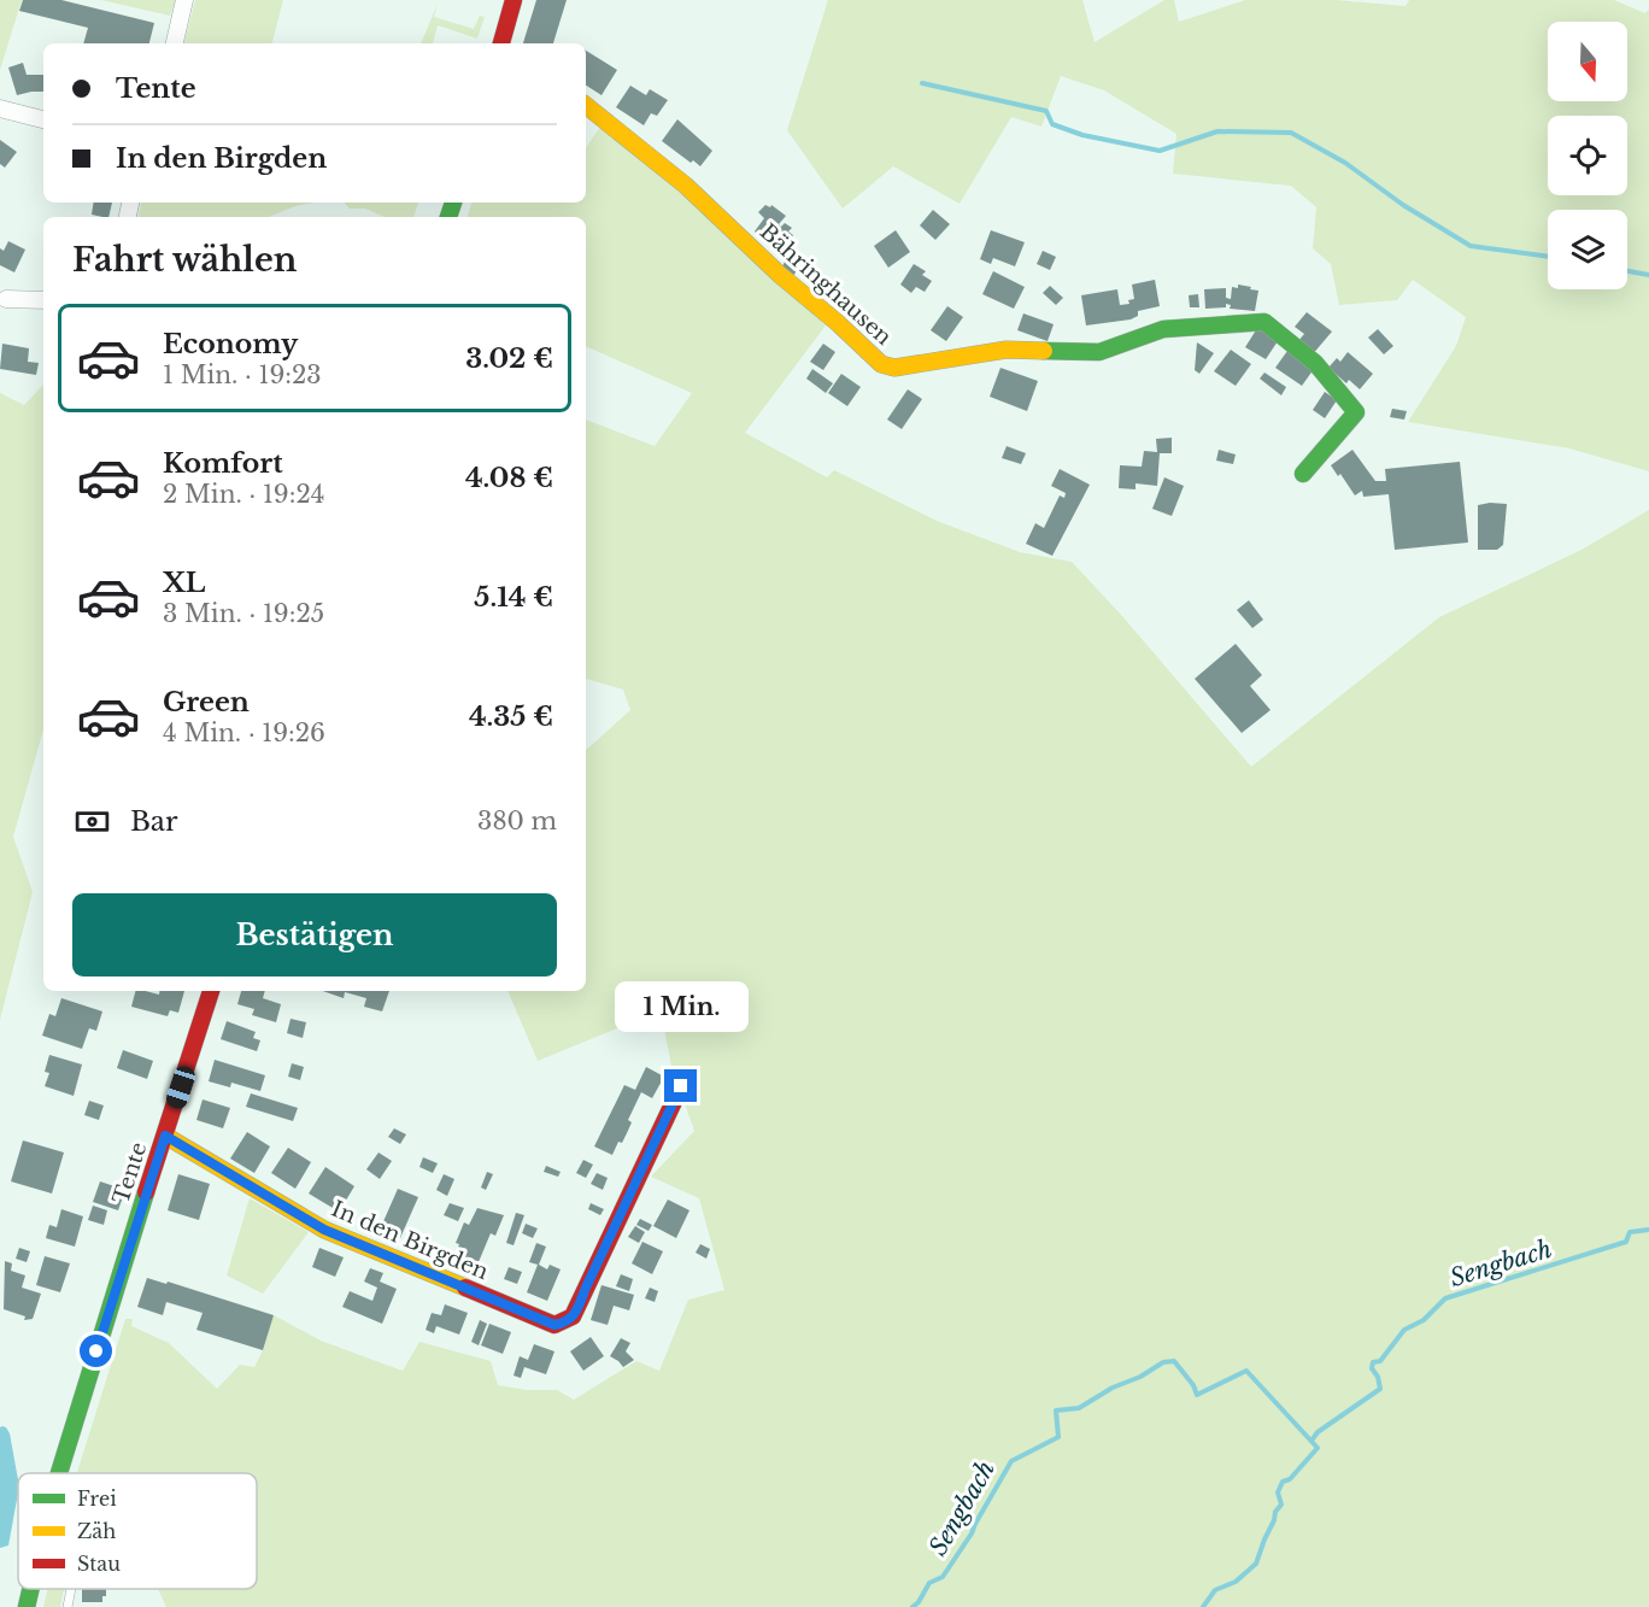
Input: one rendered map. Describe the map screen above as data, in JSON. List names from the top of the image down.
{
  "streets": {
    "street": ["Bähringhausen", "Tente", "In den Birgden"]
  },
  "crossings": [
    ["Tente", "In den Birgden"]
  ],
  "water": ["Sengbach"],
  "legend": ["Frei", "Zäh", "Stau"],
  "north": "bottom",
  "page": {
    "banner": ["Tente", "In den Birgden"],
    "heading": "Fahrt wählen",
    "list": [
      {
        "name": "Economy",
        "note": "1 Min. · 19:23",
        "value": "3.02 €"
      },
      {
        "name": "Komfort",
        "note": "2 Min. · 19:24",
        "value": "4.08 €"
      },
      {
        "name": "XL",
        "note": "3 Min. · 19:25",
        "value": "5.14 €"
      },
      {
        "name": "Green",
        "note": "4 Min. · 19:26",
        "value": "4.35 €"
      }
    ],
    "pay": ["Bar", "380 m"],
    "buttons": "Bestätigen",
    "bubble": "1 Min."
  }
}
